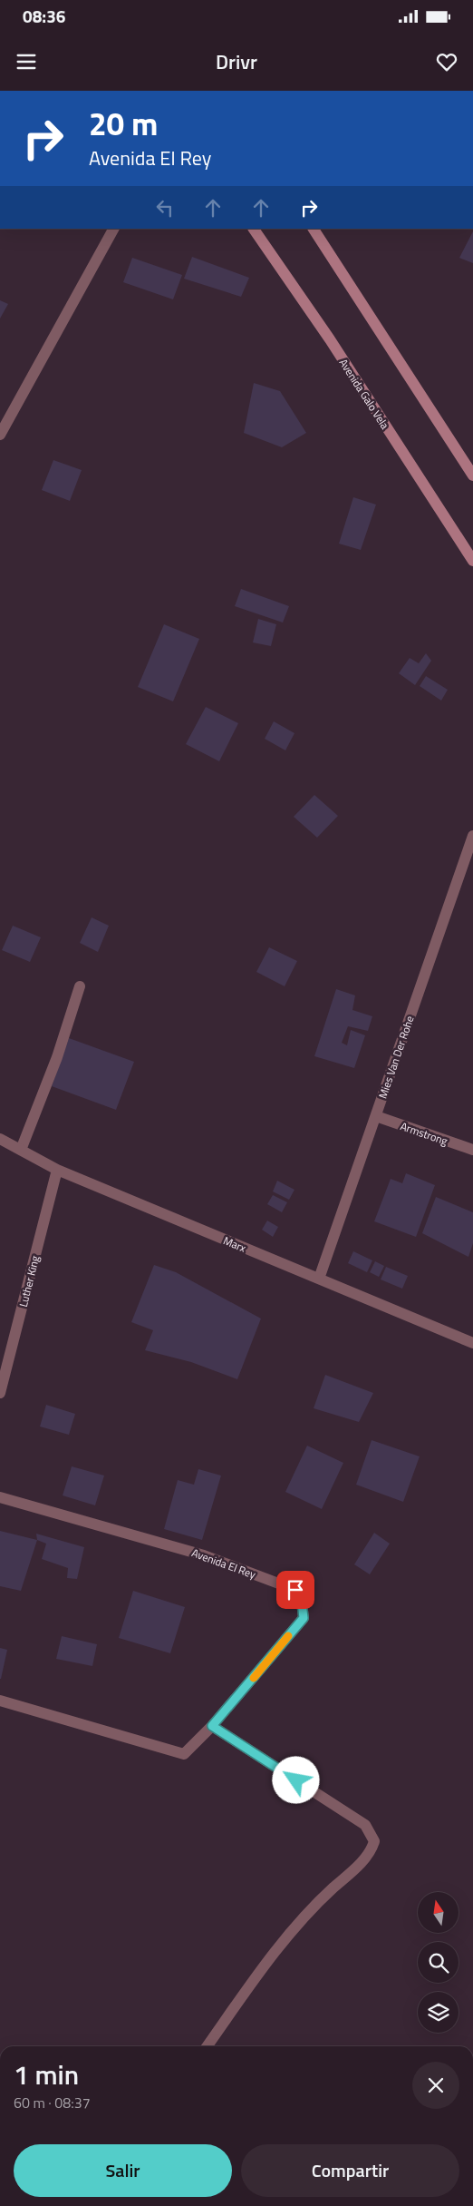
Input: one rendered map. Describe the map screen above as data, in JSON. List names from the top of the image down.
{
  "streets": {
    "main road": ["Avenida Galo Vela"],
    "street": [
      "Mies Van Der Rohe",
      "Armstrong",
      "Marx",
      "Luther King",
      "Avenida El Rey"
    ]
  },
  "crossings": [
    ["Mies Van Der Rohe", "Armstrong"],
    ["Mies Van Der Rohe", "Marx"],
    ["Marx", "Luther King"]
  ],
  "north": "top",
  "page": {
    "status": "08:36",
    "header": "Drivr",
    "turn": ["20 m", "Avenida El Rey"],
    "heading": ["1 min", "60 m · 08:37"],
    "buttons": ["Salir", "Compartir"]
  }
}
